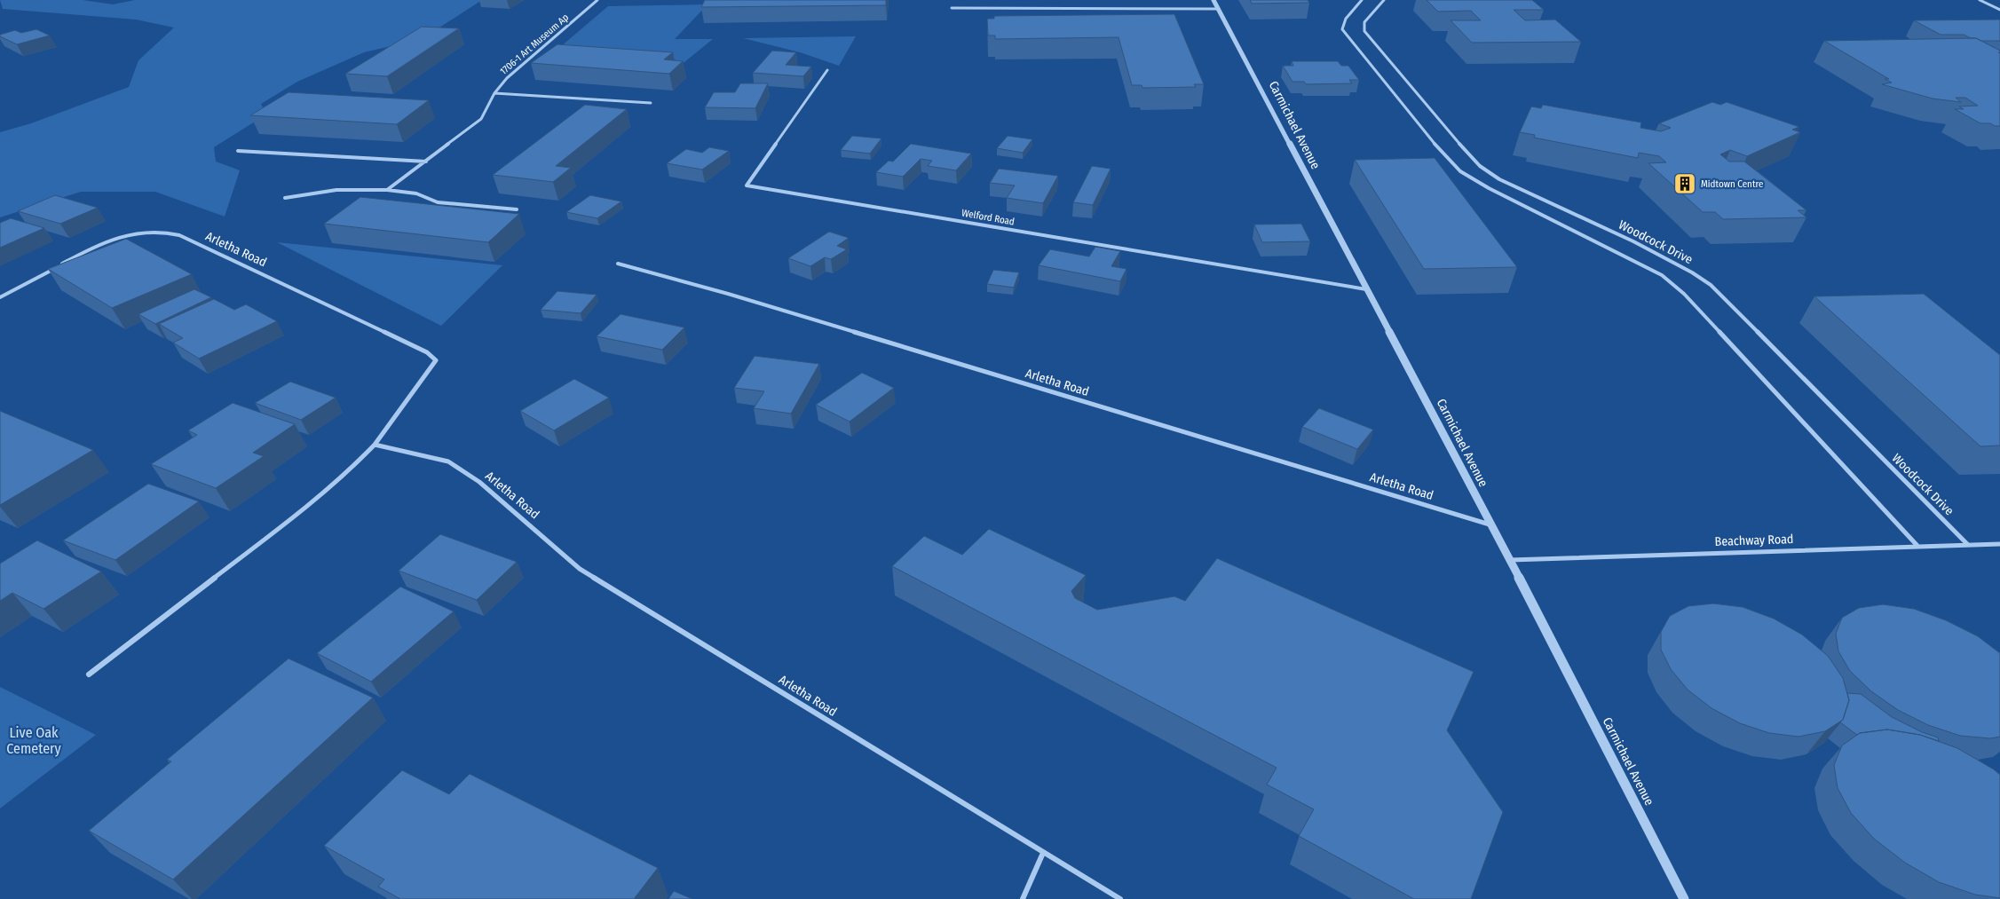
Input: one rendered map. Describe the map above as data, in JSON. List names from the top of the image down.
{
  "streets": {
    "street": [
      "1706-1 Art Museum Ap",
      "Carmichael Avenue",
      "Welford Road",
      "Woodcock Drive",
      "Arletha Road",
      "Beachway Road"
    ]
  },
  "crossings": [
    ["Carmichael Avenue", "Welford Road"],
    ["Carmichael Avenue", "Arletha Road"],
    ["Carmichael Avenue", "Beachway Road"],
    ["Woodcock Drive", "Beachway Road"]
  ],
  "parks": ["Live Oak Cemetery"],
  "places": {
    "building": ["Midtown Centre"]
  }
}
